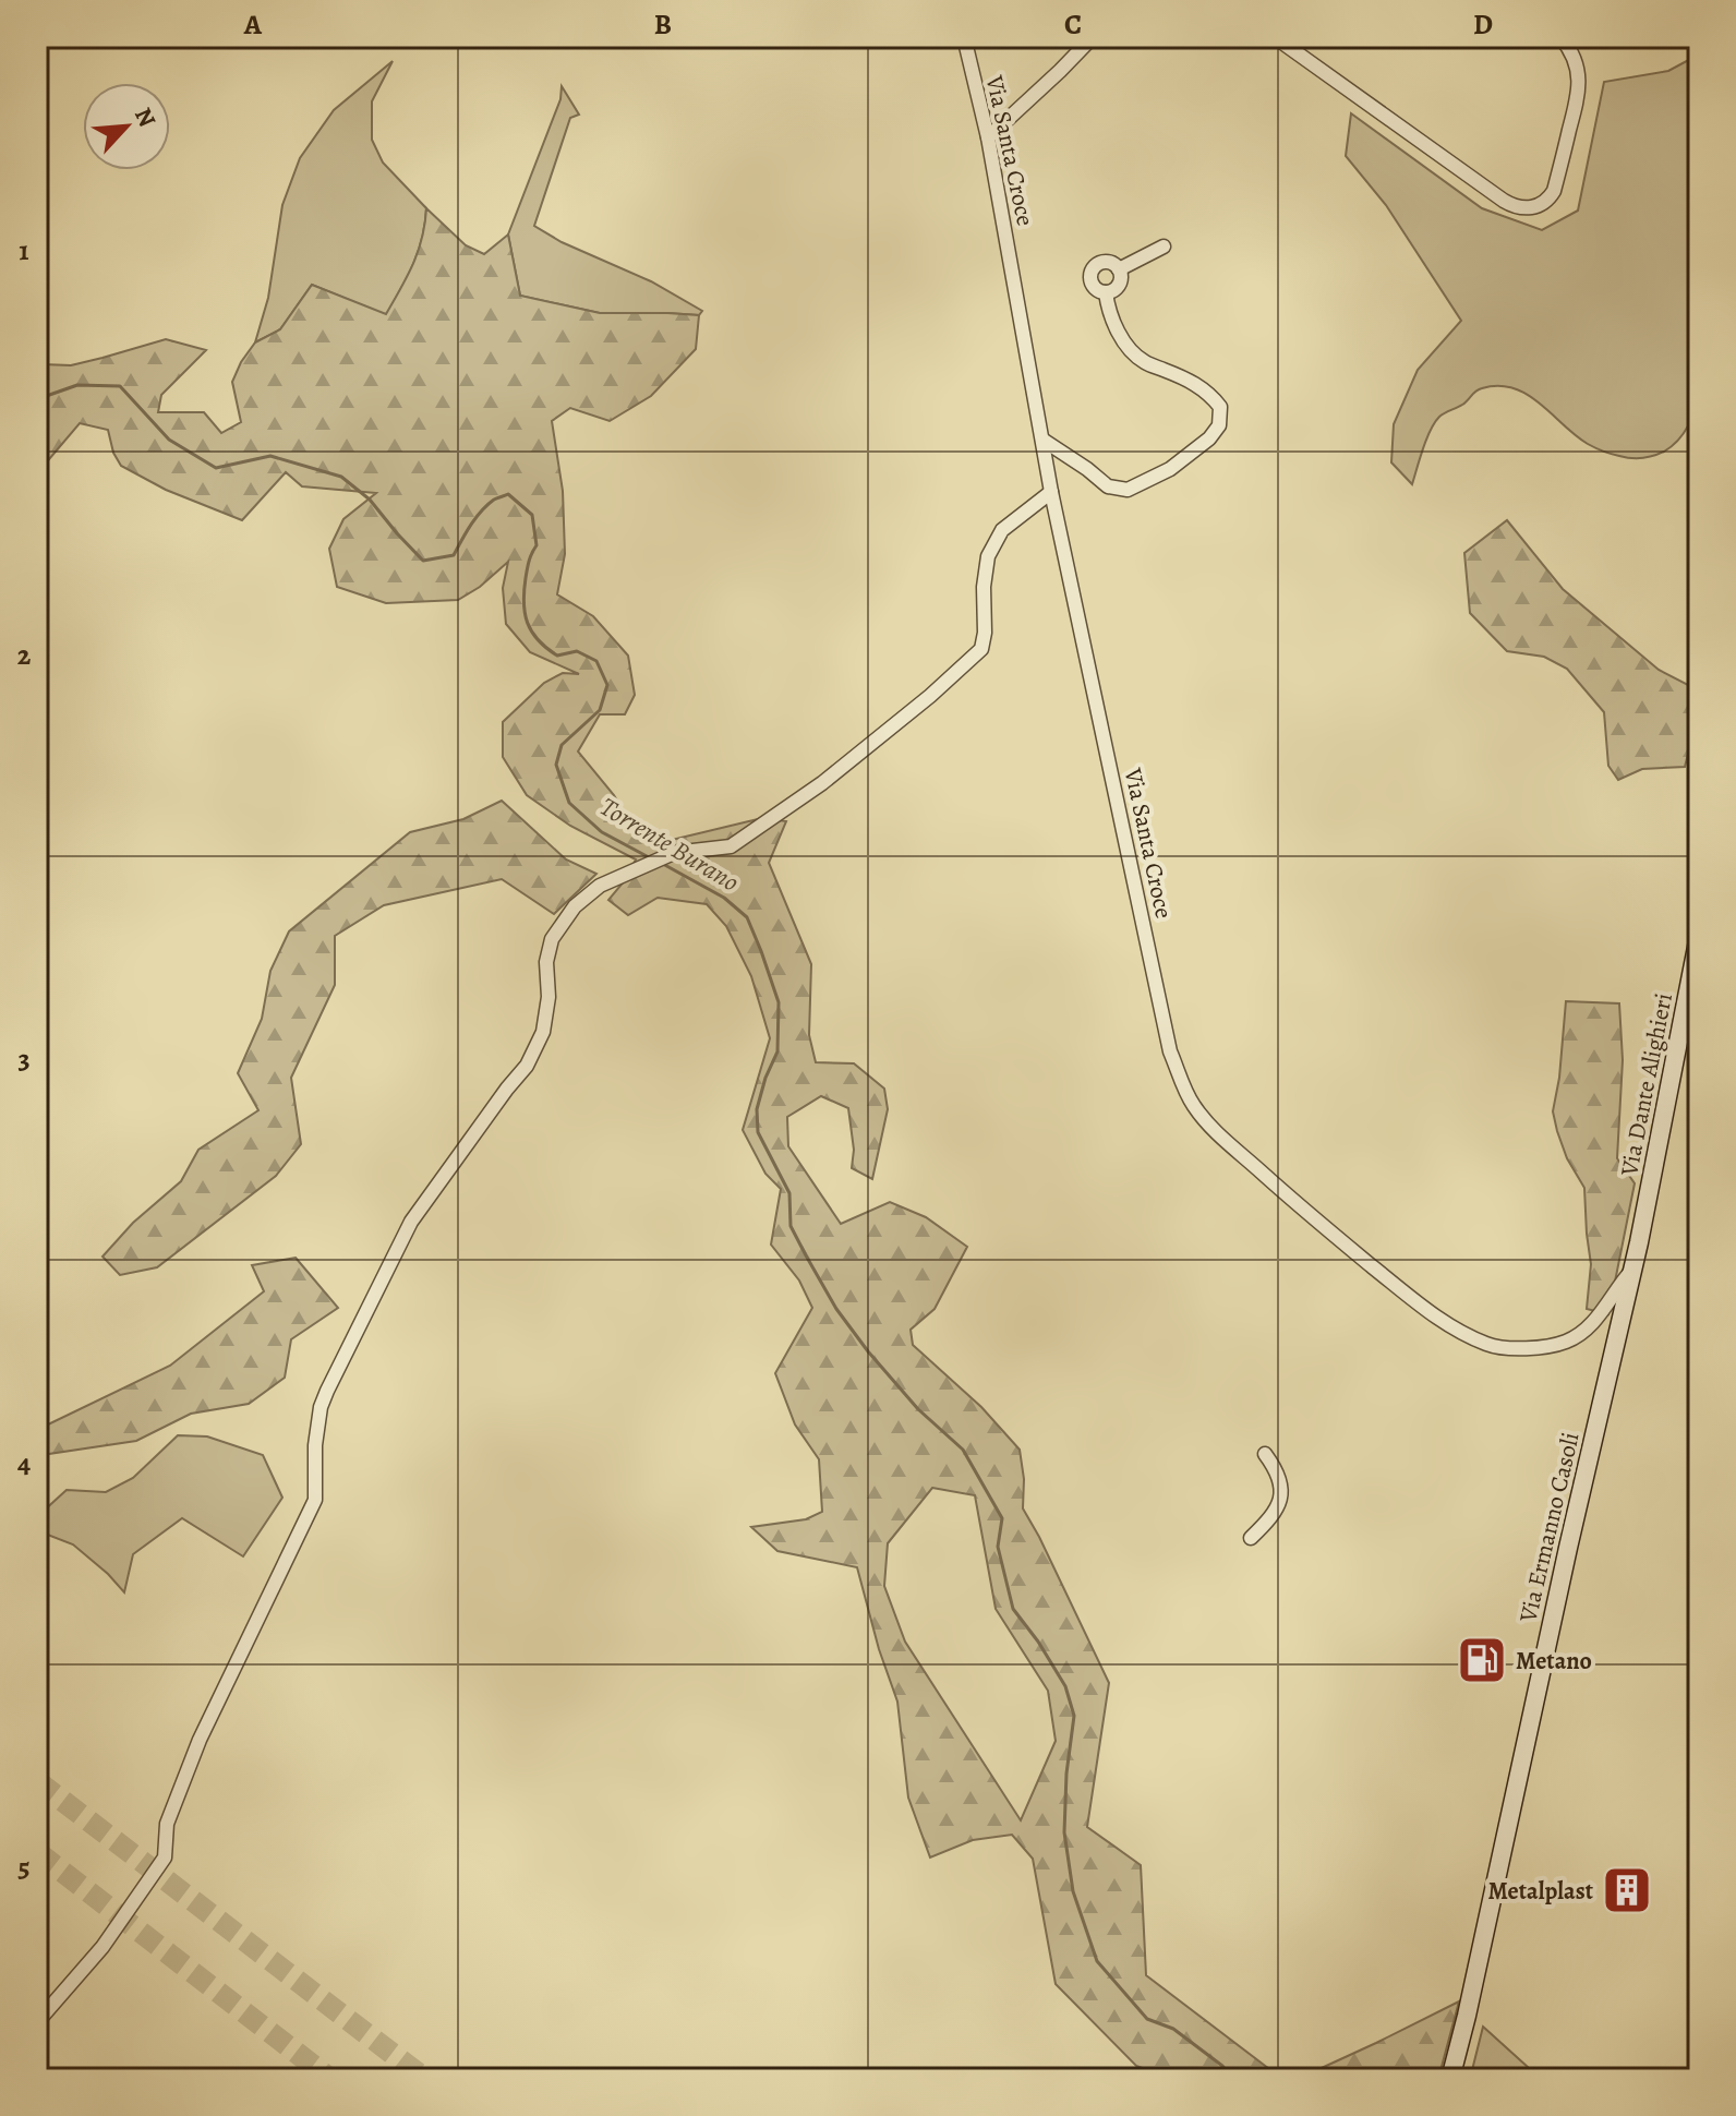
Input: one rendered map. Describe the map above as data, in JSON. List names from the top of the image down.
{
  "streets": {
    "main road": ["Via Dante Alighieri", "Via Ermanno Casoli"],
    "street": ["Via Santa Croce"]
  },
  "crossings": [
    ["Via Santa Croce", "Via Ermanno Casoli"],
    ["Via Dante Alighieri", "Via Ermanno Casoli"]
  ],
  "water": ["Torrente Burano"],
  "places": {
    "fuel station": ["Metano"],
    "building": ["Metalplast"]
  },
  "north": "top right",
  "grid": {
    "columns": [
      "A",
      "B",
      "C",
      "D"
    ],
    "rows": [
      "1",
      "2",
      "3",
      "4",
      "5"
    ]
  }
}
